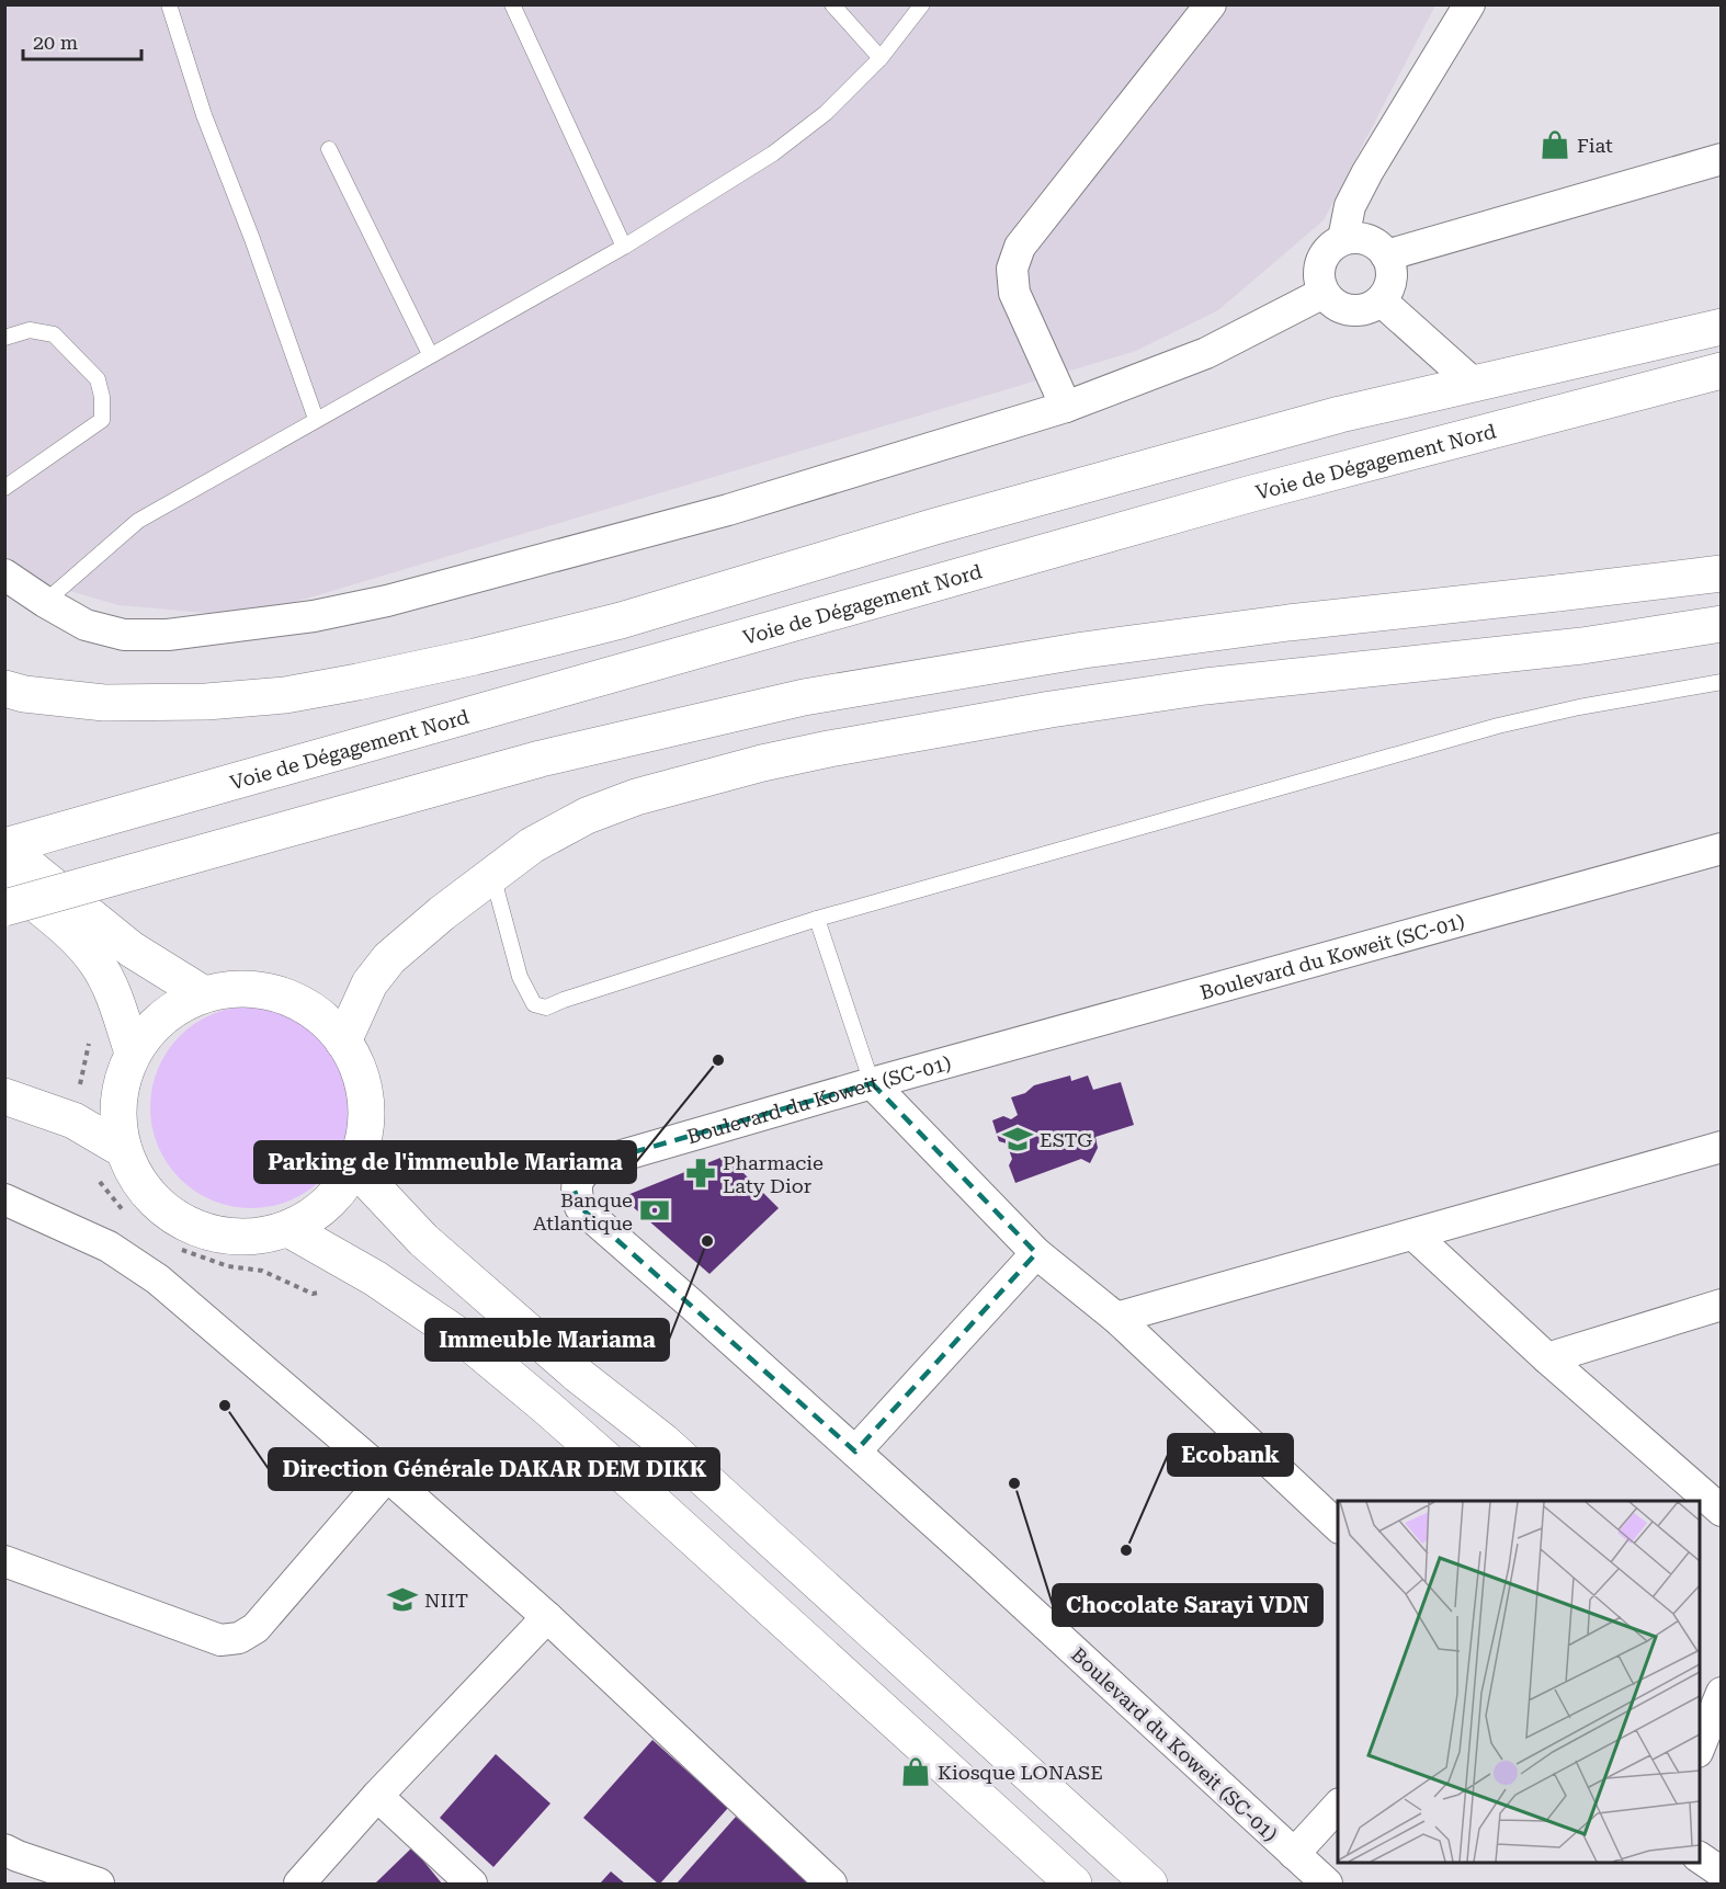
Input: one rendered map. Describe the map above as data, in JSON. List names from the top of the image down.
{
  "streets": {
    "main road": ["Voie de Dégagement Nord"],
    "street": ["Boulevard du Koweit (SC-01)"]
  },
  "places": {
    "shop": ["Fiat", "Kiosque LONASE"],
    "other": [
      "Parking de l'immeuble Mariama",
      "Immeuble Mariama",
      "Direction Générale DAKAR DEM DIKK",
      "Chocolate Sarayi VDN",
      "Ecobank"
    ],
    "school or university": ["ESTG", "NIIT"],
    "pharmacy": ["Pharmacie Laty Dior"],
    "bank": ["Banque Atlantique"]
  },
  "scale_bar": "20 m"
}
